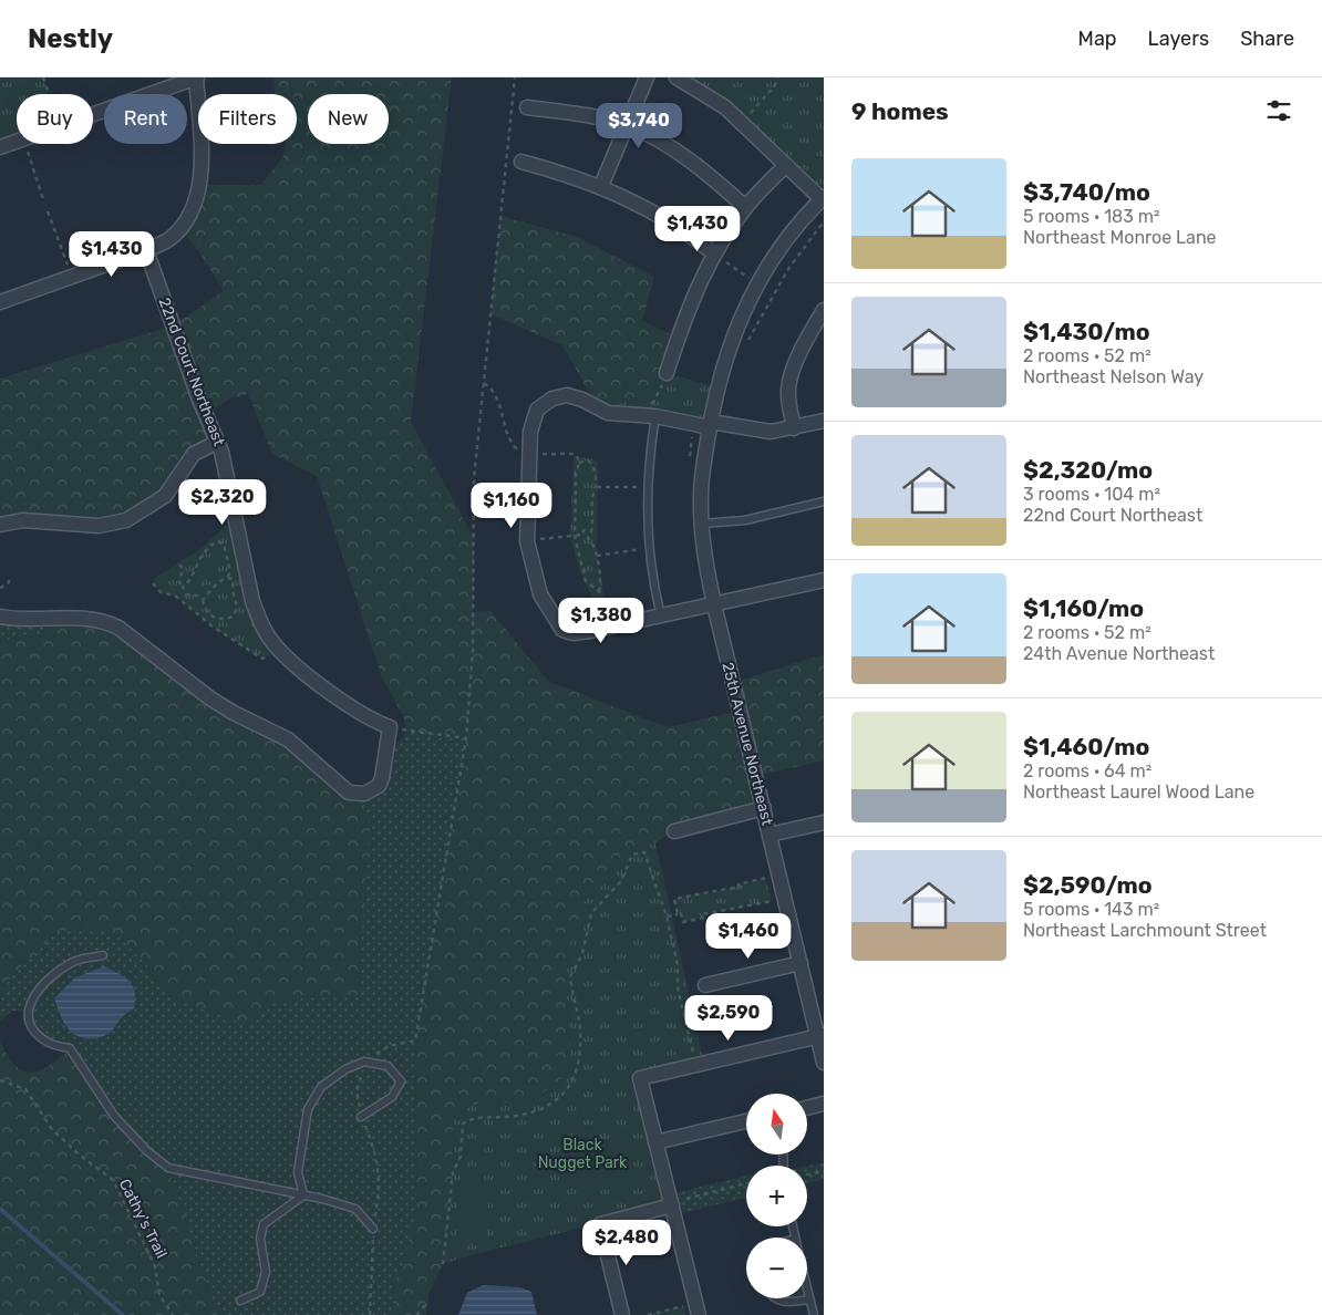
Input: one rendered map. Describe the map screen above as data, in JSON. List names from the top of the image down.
{
  "streets": {
    "street": ["22nd Court Northeast", "25th Avenue Northeast"],
    "path": ["Cathy's Trail"]
  },
  "parks": ["Black Nugget Park"],
  "north": "top",
  "page": {
    "header": "Nestly",
    "nav": ["Map", "Layers", "Share"],
    "heading": "9 homes",
    "chip": [
      "Buy",
      "Rent",
      "Filters",
      "New"
    ],
    "price": [
      "$3,740",
      "$1,430",
      "$1,430",
      "$2,320",
      "$1,160",
      "$1,380",
      "$1,460",
      "$2,590",
      "$2,480"
    ],
    "list": [
      {
        "name": "$3,740/mo",
        "note": "5 rooms · 183 m² · Northeast Monroe Lane"
      },
      {
        "name": "$1,430/mo",
        "note": "2 rooms · 52 m² · Northeast Nelson Way"
      },
      {
        "name": "$2,320/mo",
        "note": "3 rooms · 104 m² · 22nd Court Northeast"
      },
      {
        "name": "$1,160/mo",
        "note": "2 rooms · 52 m² · 24th Avenue Northeast"
      },
      {
        "name": "$1,460/mo",
        "note": "2 rooms · 64 m² · Northeast Laurel Wood Lane"
      },
      {
        "name": "$2,590/mo",
        "note": "5 rooms · 143 m² · Northeast Larchmount Street"
      }
    ],
    "map_buttons": ["+", "−"]
  }
}
